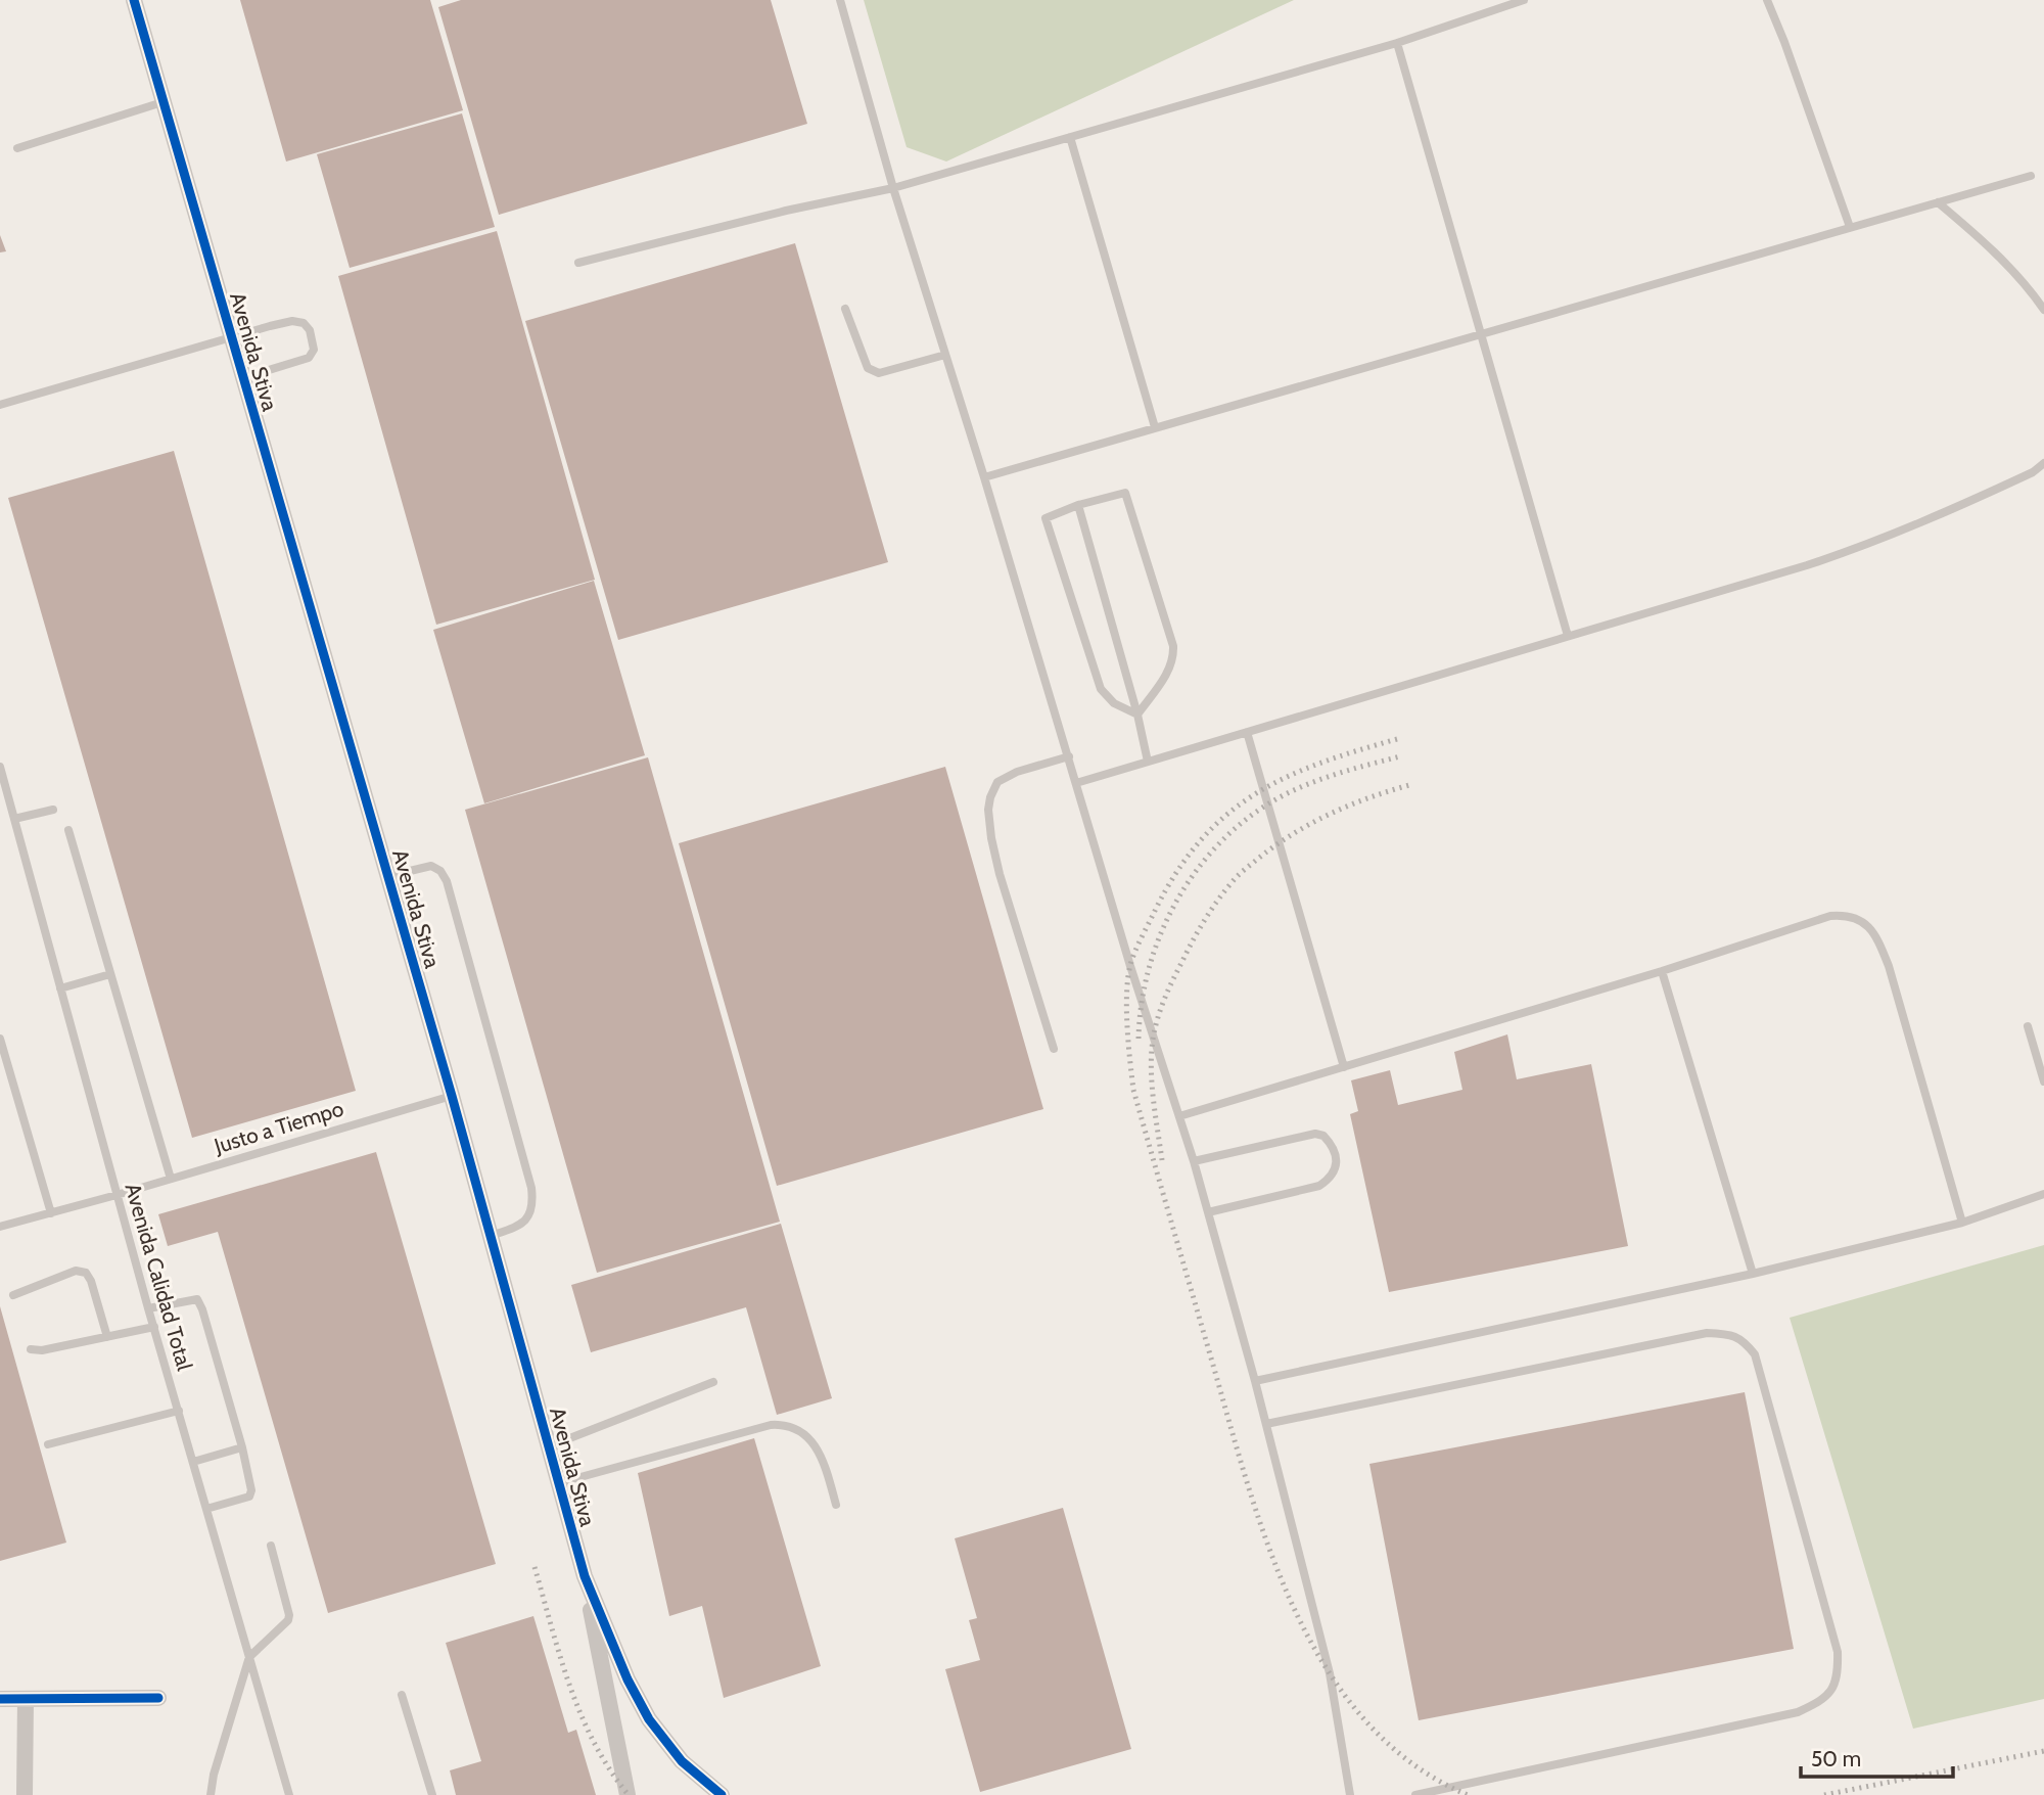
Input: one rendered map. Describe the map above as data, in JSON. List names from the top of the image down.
{
  "streets": {
    "street": ["Avenida Stiva"],
    "lane": ["Justo a Tiempo", "Avenida Calidad Total"]
  },
  "crossings": [
    ["Avenida Stiva", "Justo a Tiempo"],
    ["Justo a Tiempo", "Avenida Calidad Total"]
  ],
  "scale_bar": "50 m"
}
